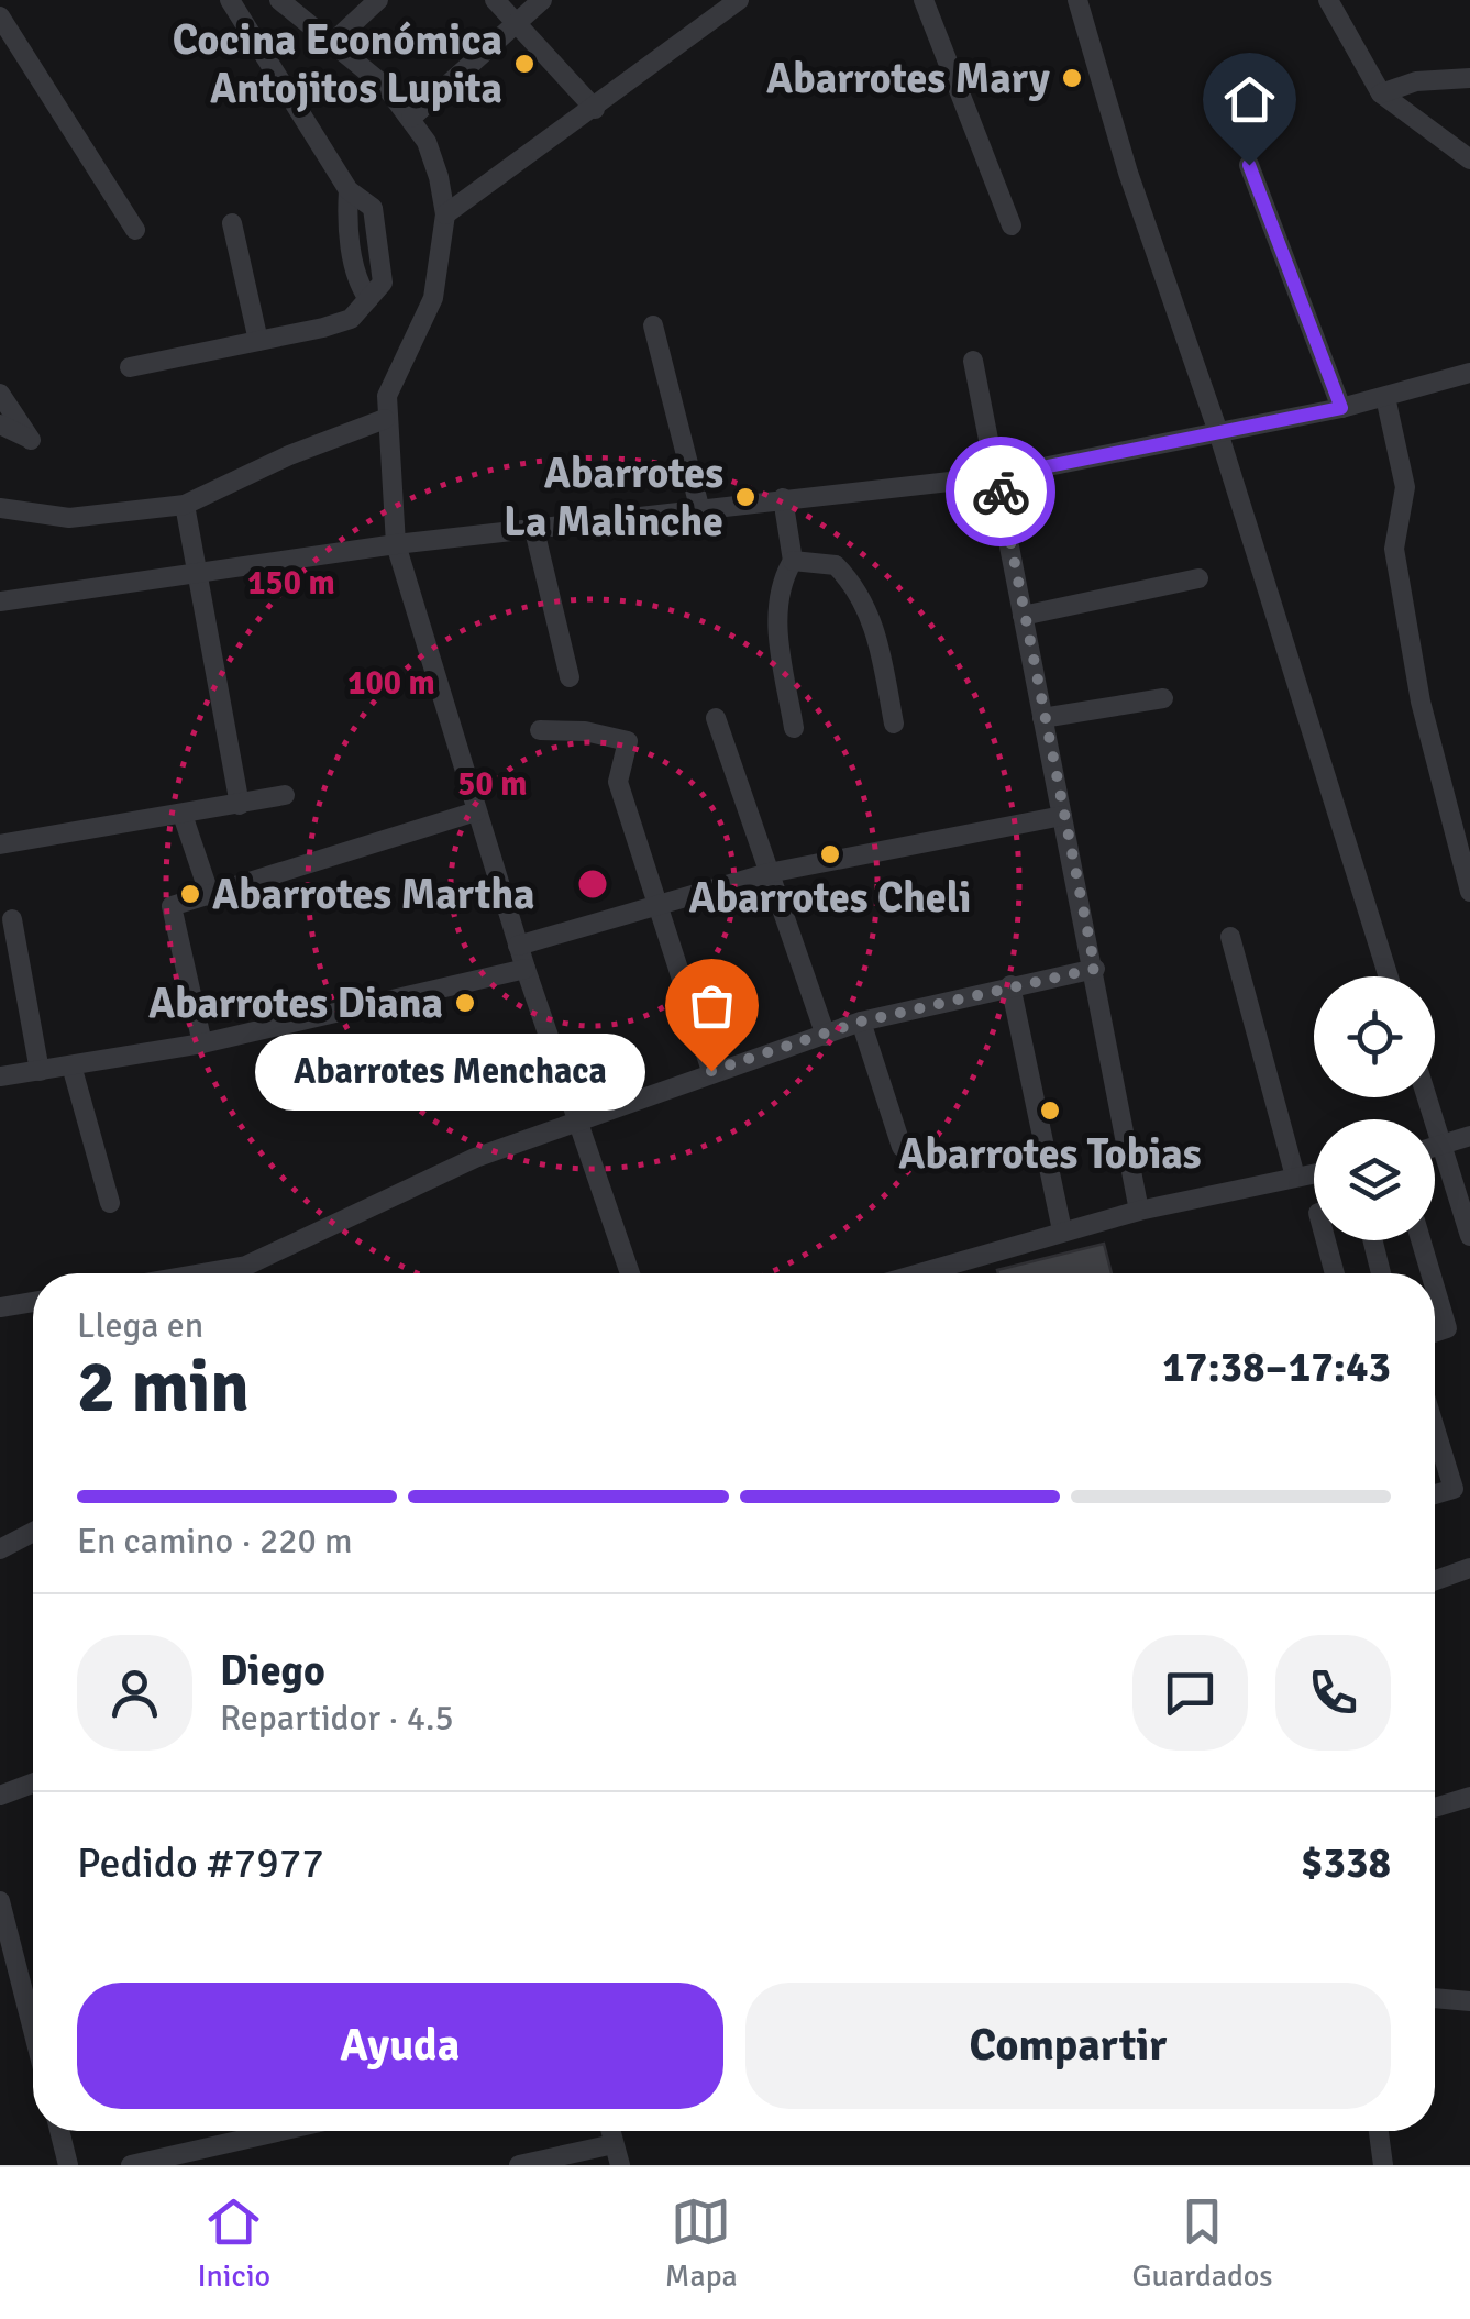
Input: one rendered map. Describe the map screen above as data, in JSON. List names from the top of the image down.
{
  "places": [
    "Cocina Económica Antojitos Lupita",
    "Abarrotes Mary",
    "Abarrotes La Malinche",
    "Abarrotes Cheli",
    "Abarrotes Martha",
    "Abarrotes Diana",
    "Abarrotes Menchaca",
    "Abarrotes Tobias"
  ],
  "page": {
    "bubble": "Abarrotes Menchaca",
    "heading": ["2 min", "Llega en", "17:38–17:43"],
    "panel": [
      "Diego",
      "Repartidor · 4.5",
      "Pedido #7977",
      "$338"
    ],
    "bar": "En camino · 220 m",
    "buttons": ["Ayuda", "Compartir"],
    "tabs": ["Inicio", "Mapa", "Guardados"]
  },
  "rings": ["150 m", "100 m", "50 m"]
}
